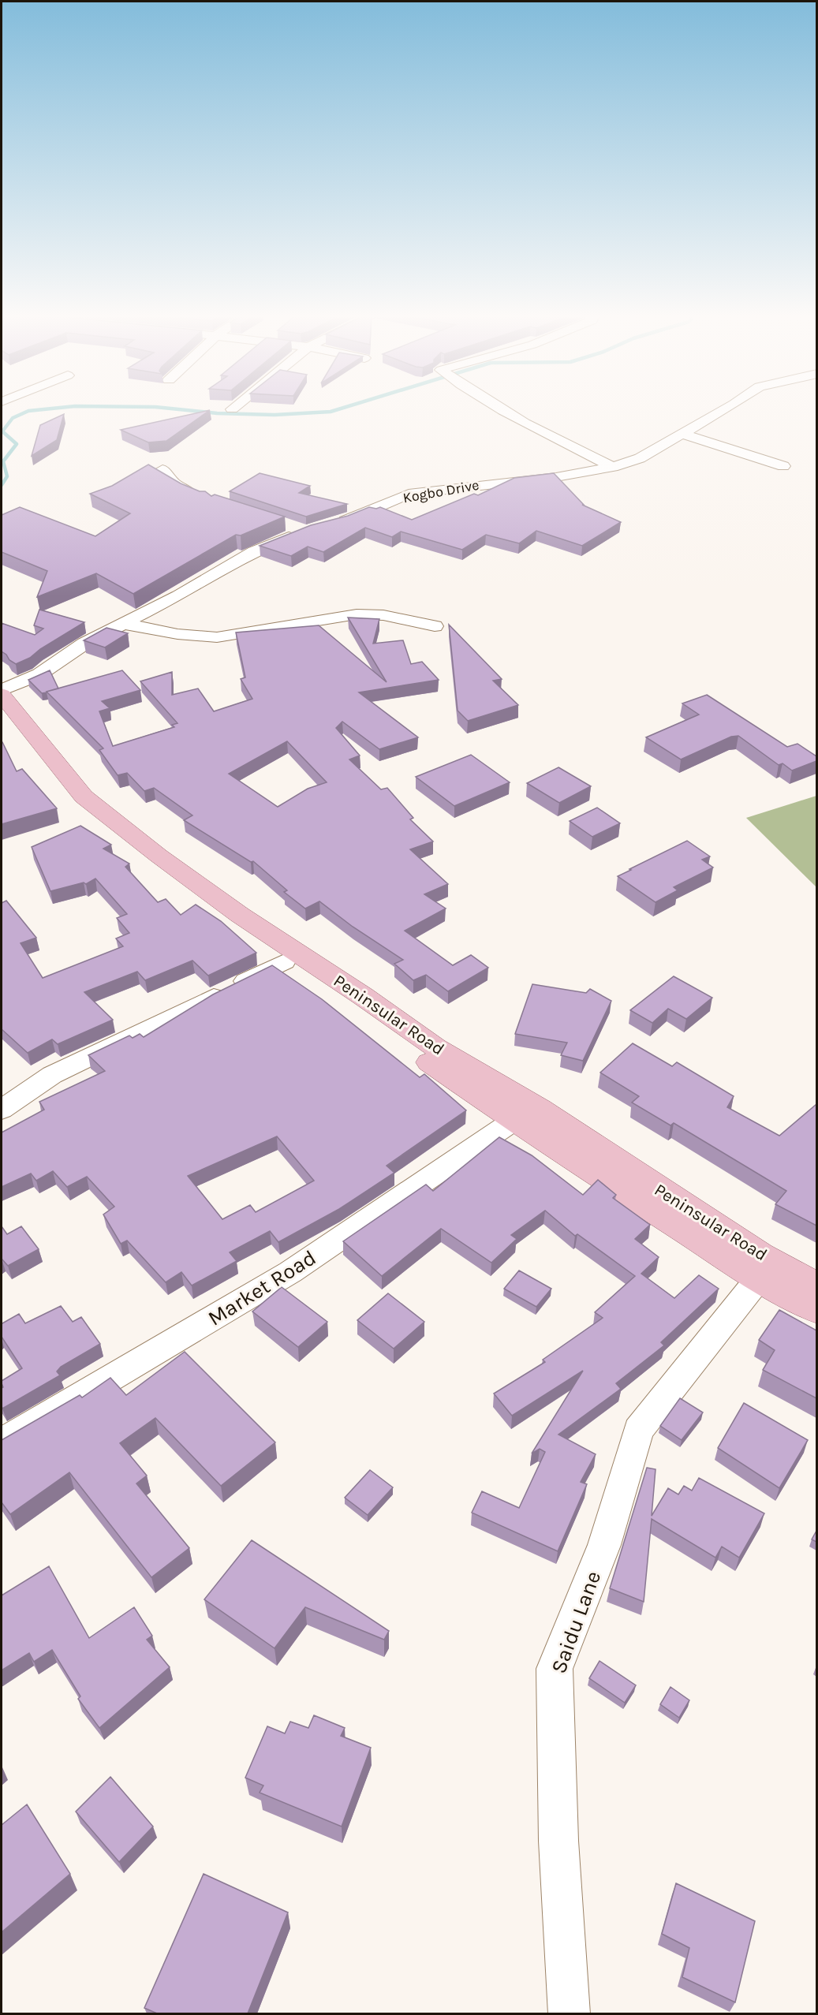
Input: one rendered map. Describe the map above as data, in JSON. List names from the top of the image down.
{
  "streets": {
    "main road": ["Peninsular Road"],
    "street": ["Kogbo Drive", "Market Road", "Saidu Lane"]
  },
  "crossings": [
    ["Peninsular Road", "Market Road"],
    ["Peninsular Road", "Saidu Lane"]
  ]
}
